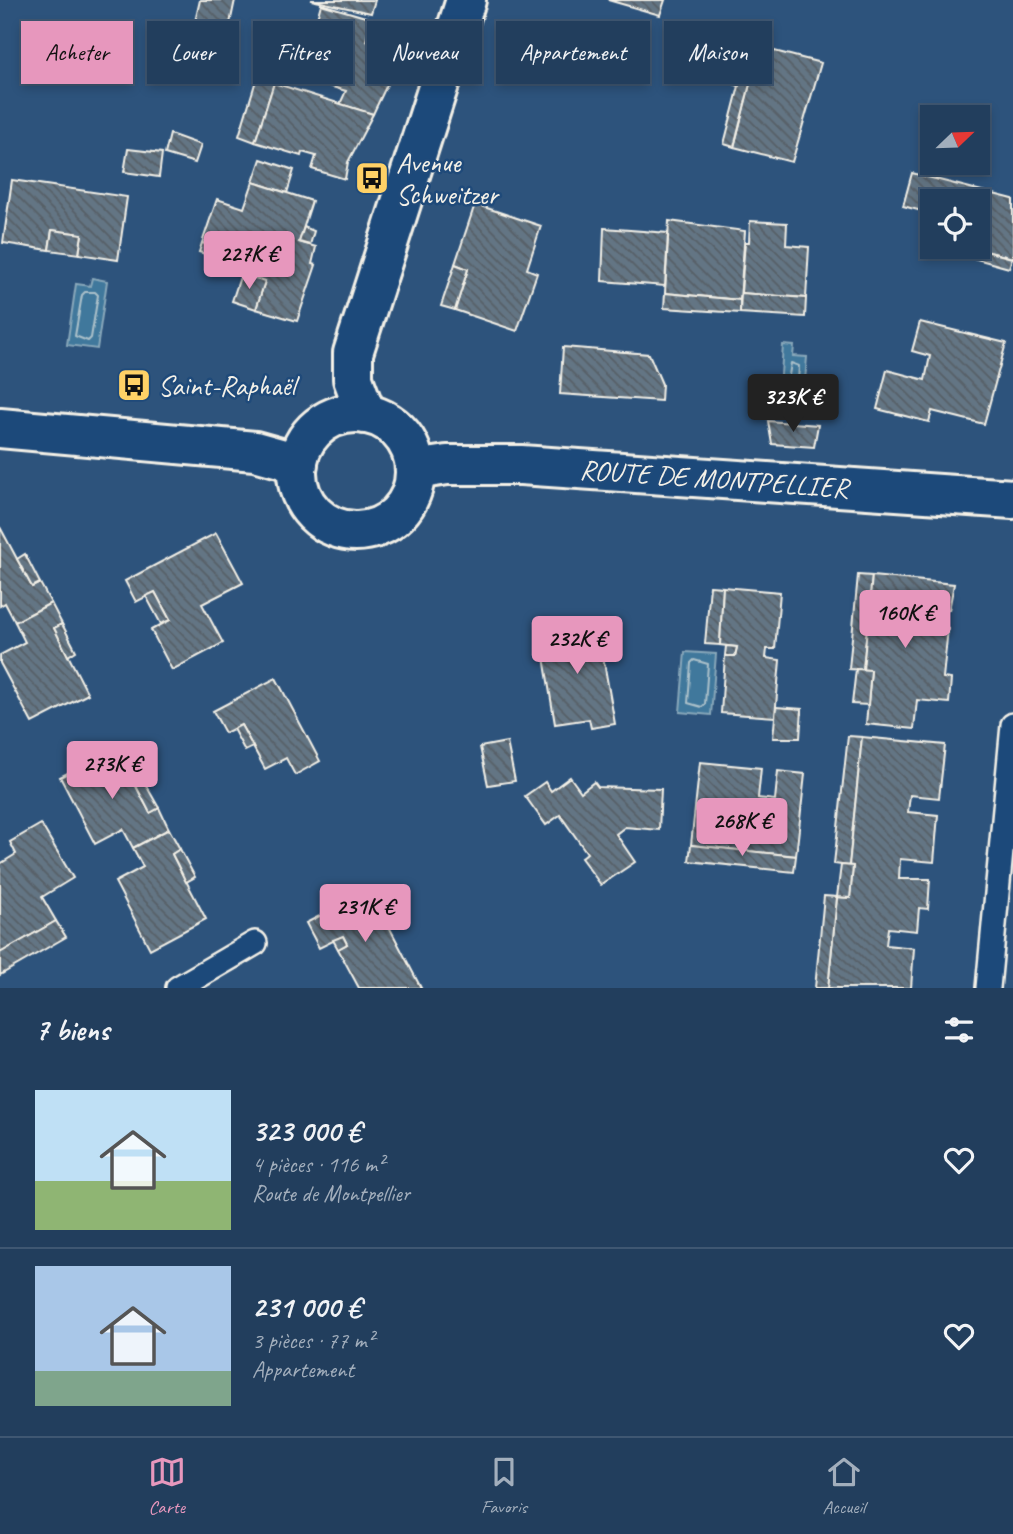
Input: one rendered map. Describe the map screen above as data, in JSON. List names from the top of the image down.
{
  "streets": {
    "main road": ["ROUTE DE MONTPELLIER"]
  },
  "places": {
    "bus stop": ["Avenue Schweitzer", "Saint-Raphaël"]
  },
  "north": "top right",
  "page": {
    "chip": [
      "Acheter",
      "Louer",
      "Filtres",
      "Nouveau",
      "Appartement",
      "Maison"
    ],
    "price": [
      "227K €",
      "323K €",
      "160K €",
      "232K €",
      "273K €",
      "268K €",
      "231K €"
    ],
    "heading": "7 biens",
    "list": [
      {
        "name": "323 000 €",
        "note": "4 pièces · 116 m² · Route de Montpellier"
      },
      {
        "name": "231 000 €",
        "note": "3 pièces · 77 m² · Appartement"
      }
    ],
    "tabs": ["Carte", "Favoris", "Accueil"]
  }
}
